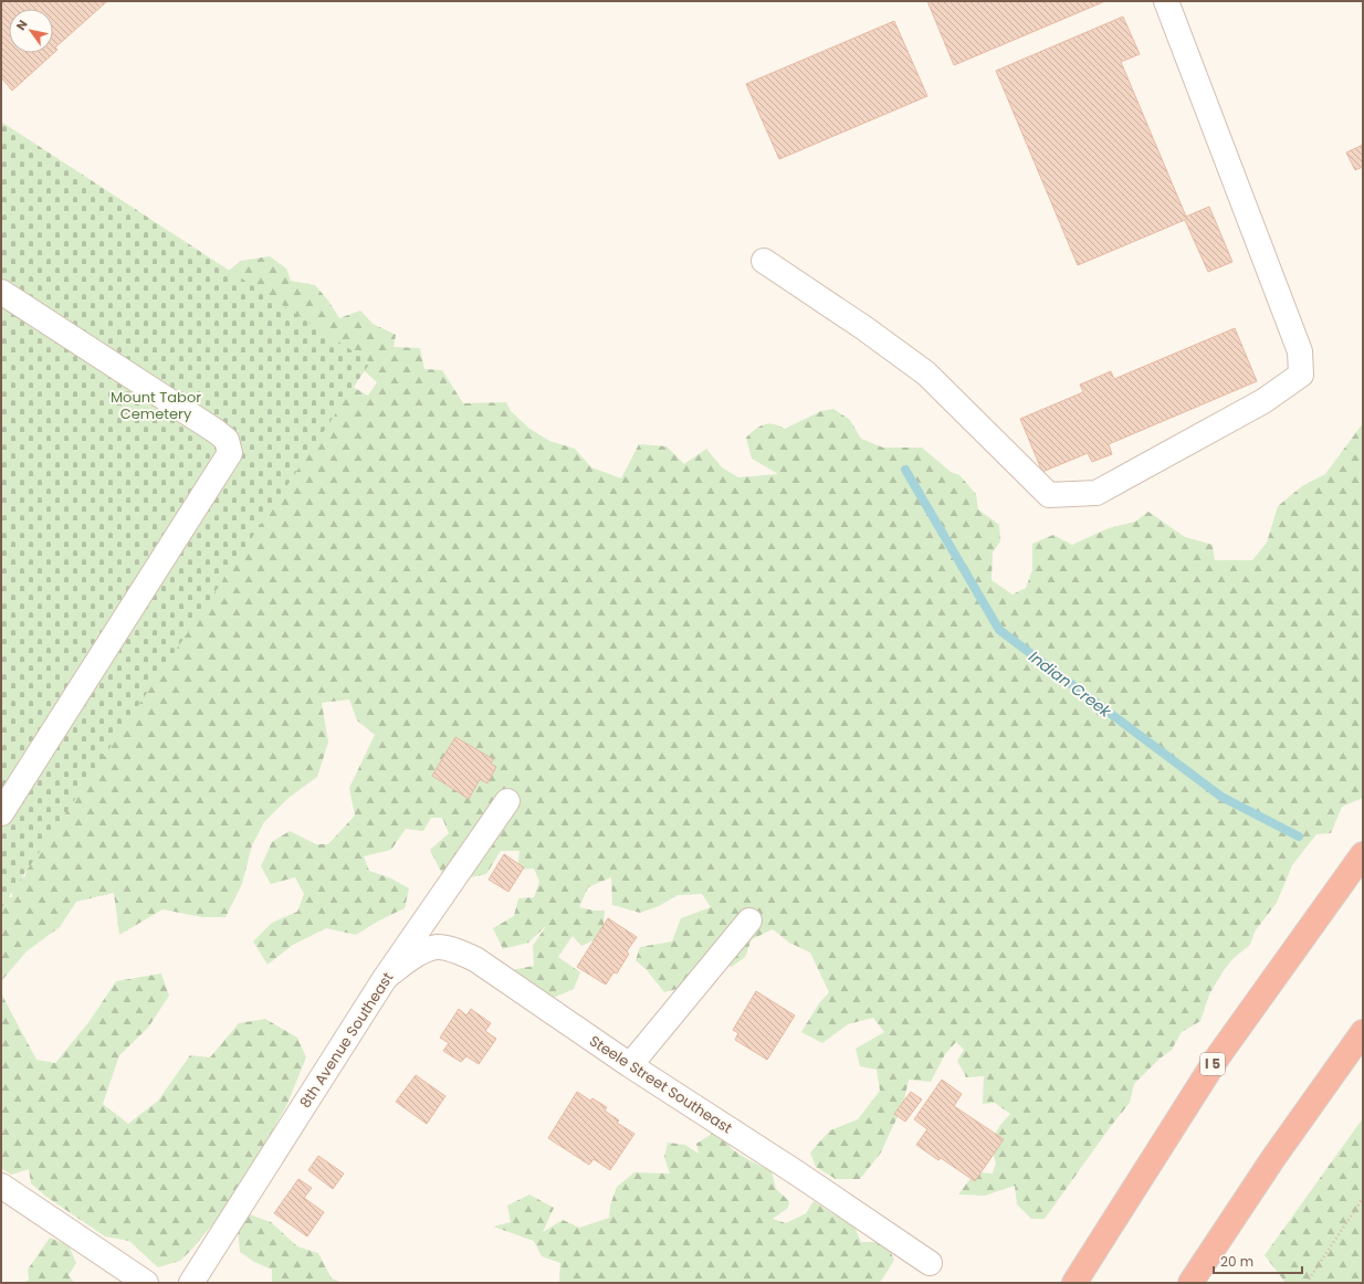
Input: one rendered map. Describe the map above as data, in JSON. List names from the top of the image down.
{
  "streets": {
    "highway": ["I 5"],
    "street": ["8th Avenue Southeast", "Steele Street Southeast"]
  },
  "crossings": [
    ["8th Avenue Southeast", "Steele Street Southeast"]
  ],
  "water": ["Indian Creek"],
  "parks": ["Mount Tabor Cemetery"],
  "scale_bar": "20 m",
  "north": "top left"
}
